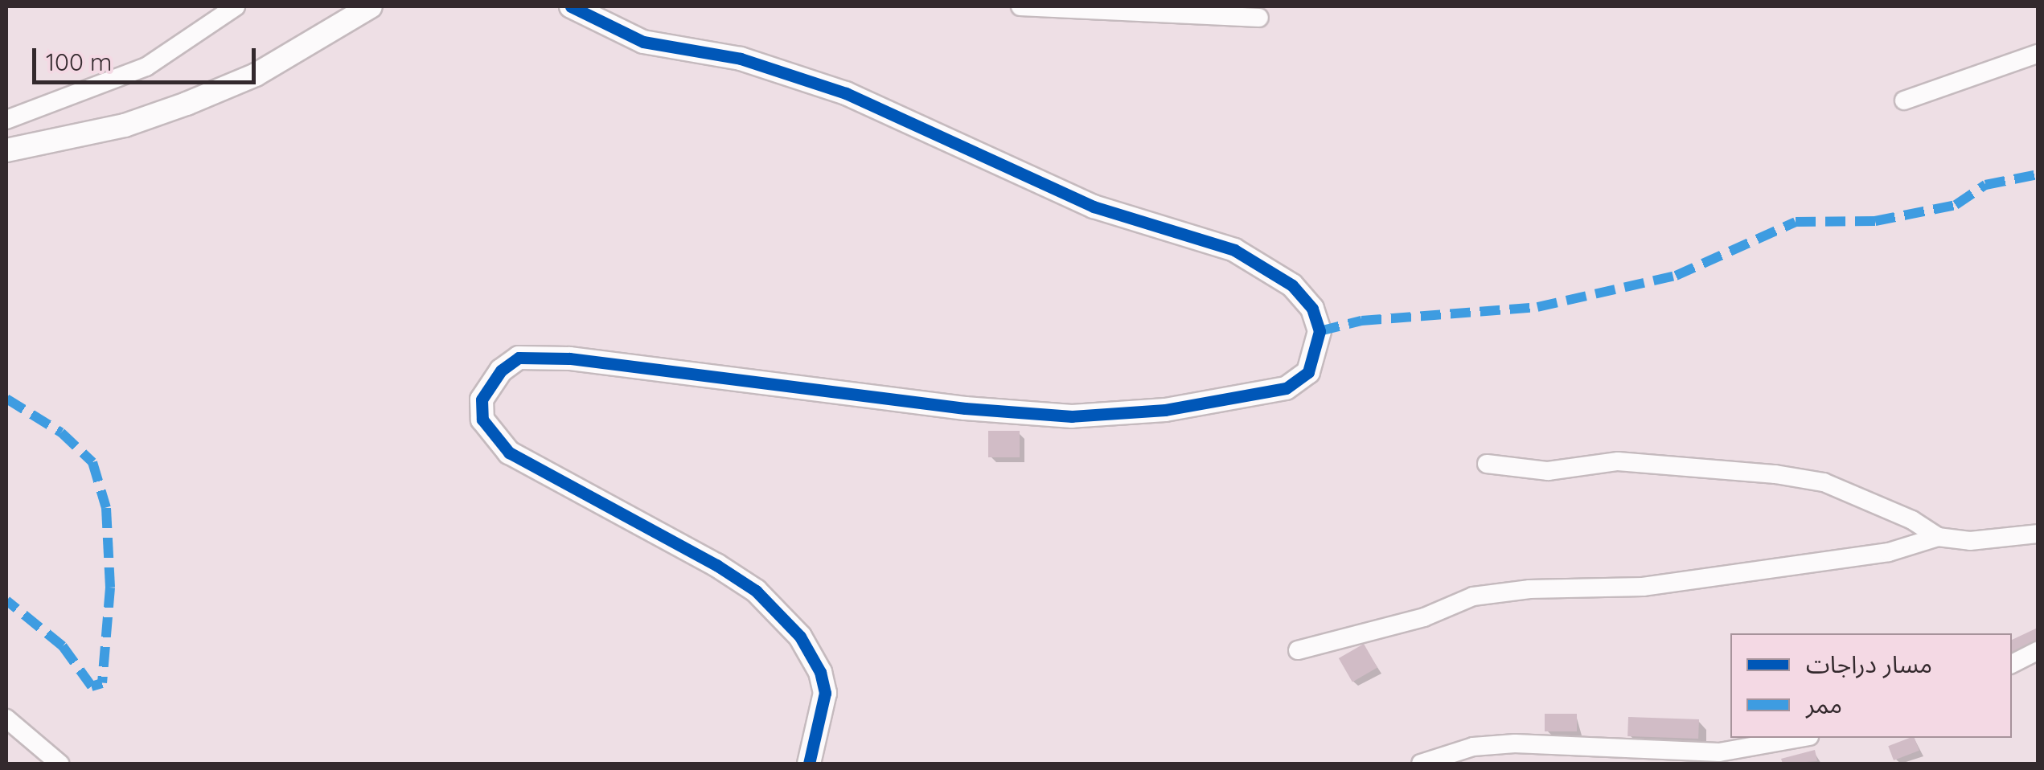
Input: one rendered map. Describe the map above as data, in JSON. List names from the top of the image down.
{
  "legend": ["مسار دراجات", "ممر"],
  "scale_bar": "100 m"
}
